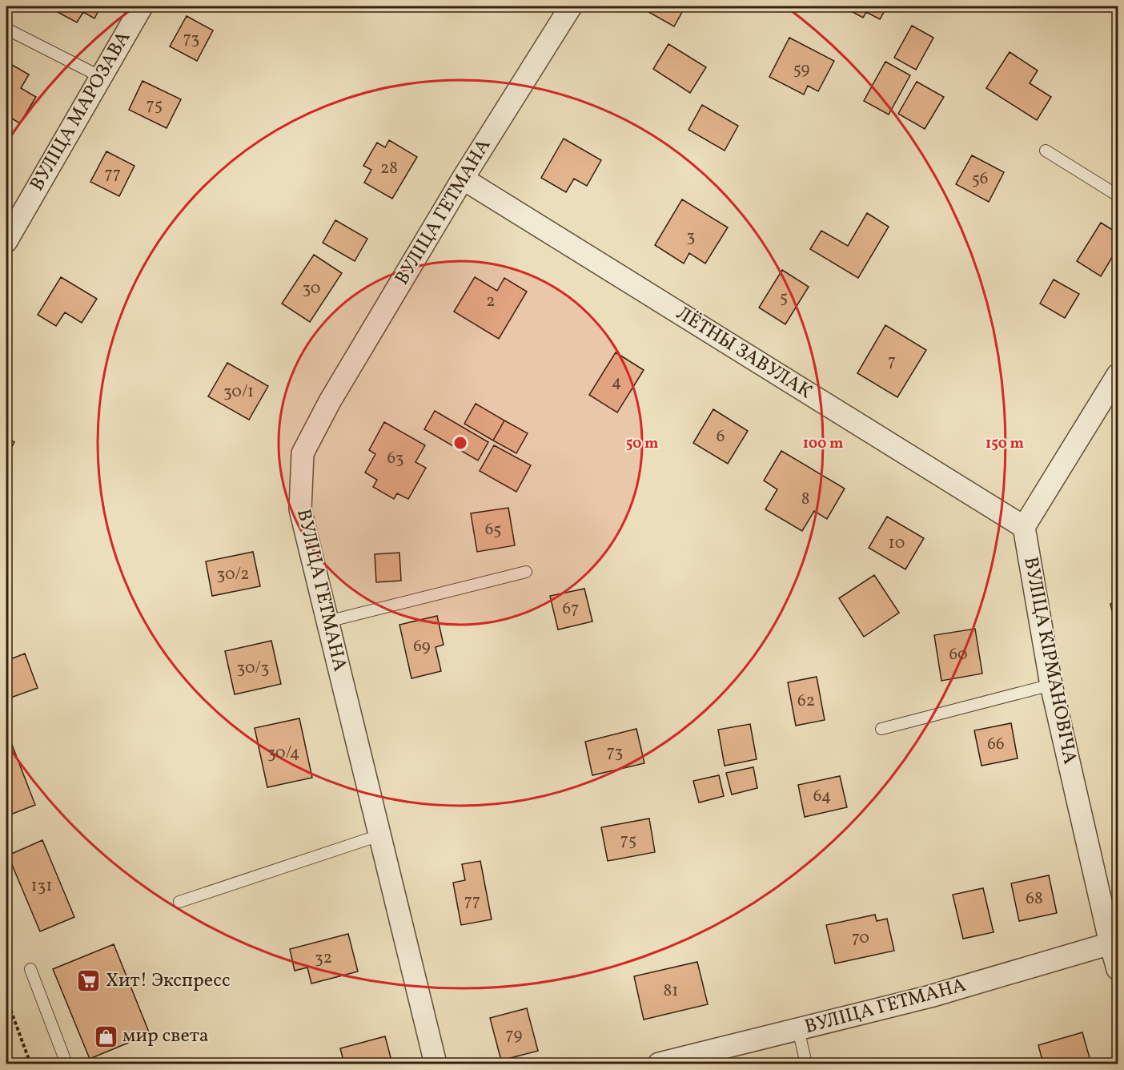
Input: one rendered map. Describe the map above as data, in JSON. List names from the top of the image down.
{
  "streets": {
    "street": [
      "ВУЛІЦА МАРОЗАВА",
      "ВУЛІЦА ГЕТМАНА",
      "ЛЁТНЫ ЗАВУЛАК",
      "ВУЛІЦА КІРМАНОВІЧА"
    ]
  },
  "crossings": [
    ["ВУЛІЦА ГЕТМАНА", "ЛЁТНЫ ЗАВУЛАК"],
    ["ВУЛІЦА ГЕТМАНА", "ВУЛІЦА КІРМАНОВІЧА"],
    ["ЛЁТНЫ ЗАВУЛАК", "ВУЛІЦА КІРМАНОВІЧА"]
  ],
  "places": {
    "supermarket": ["Хит! Экспресс"],
    "shop": ["мир света"]
  },
  "house_numbers": [
    "73",
    "59",
    "75",
    "28",
    "77",
    "56",
    "3",
    "30",
    "5",
    "2",
    "7",
    "4",
    "30/1",
    "6",
    "63",
    "8",
    "65",
    "10",
    "30/2",
    "67",
    "69",
    "60",
    "30/3",
    "62",
    "66",
    "73",
    "30/4",
    "64",
    "75",
    "131",
    "68",
    "77",
    "70",
    "32",
    "81",
    "79"
  ],
  "rings": ["50 m", "100 m", "150 m"]
}
